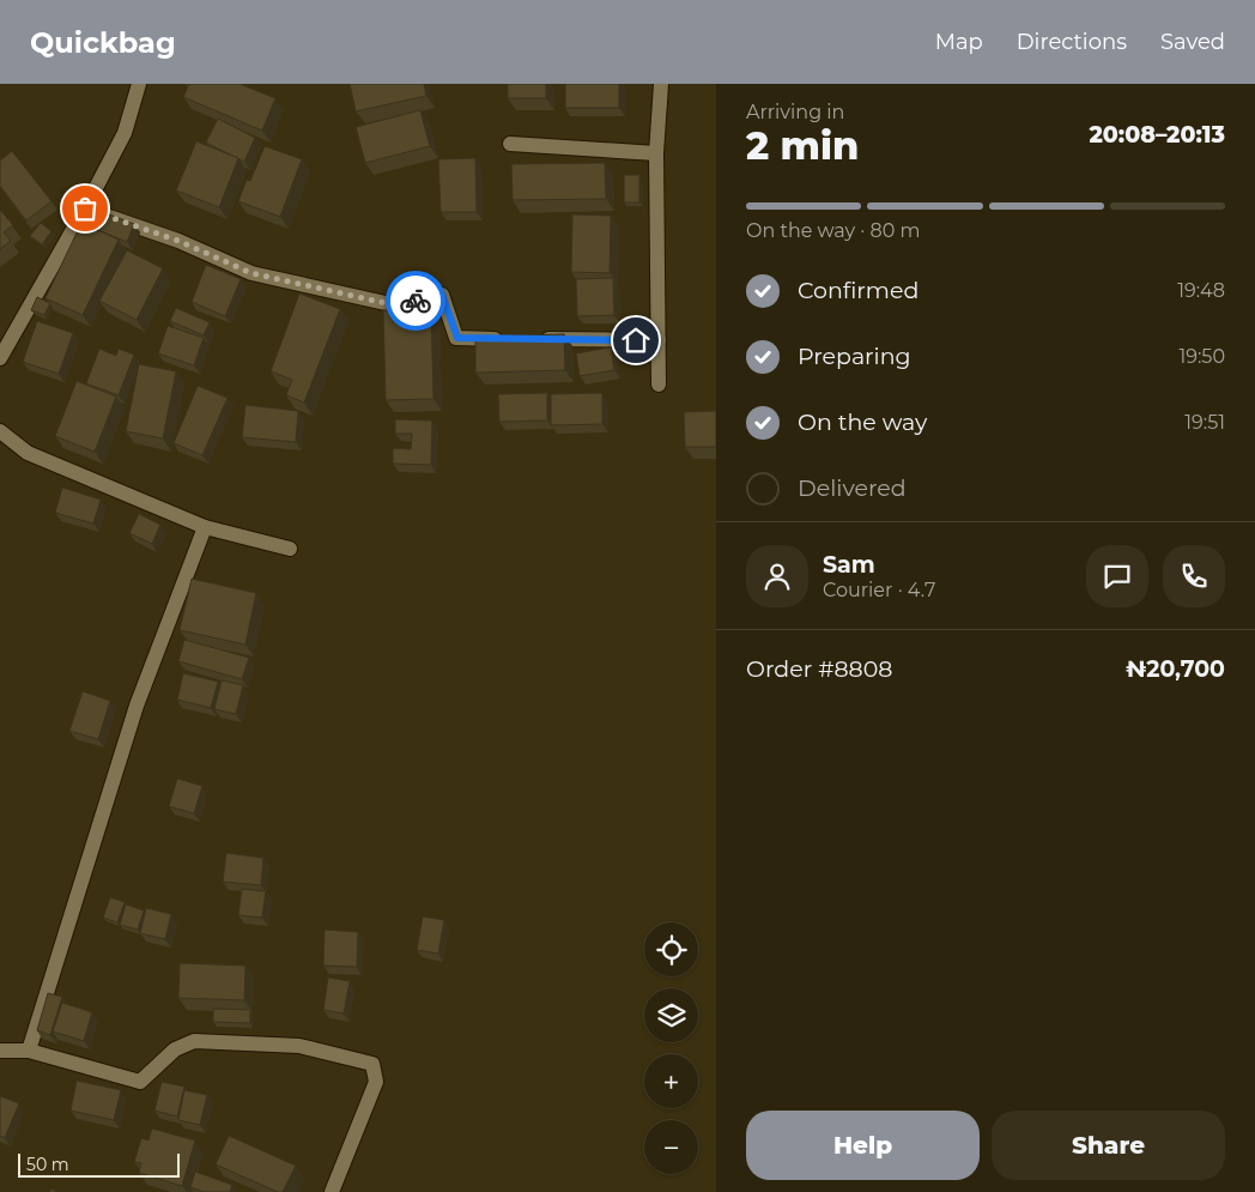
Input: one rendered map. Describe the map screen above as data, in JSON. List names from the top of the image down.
{
  "scale_bar": "50 m",
  "page": {
    "header": "Quickbag",
    "nav": ["Map", "Directions", "Saved"],
    "heading": ["2 min", "Arriving in", "20:08–20:13"],
    "panel": [
      "Sam",
      "Courier · 4.7",
      "Order #8808",
      "₦20,700"
    ],
    "bar": "On the way · 80 m",
    "list": [
      ["Confirmed", "19:48"],
      ["Preparing", "19:50"],
      ["On the way", "19:51"],
      "Delivered"
    ],
    "map_buttons": ["+", "−"],
    "buttons": ["Help", "Share"],
    "scale": "50 m"
  }
}
